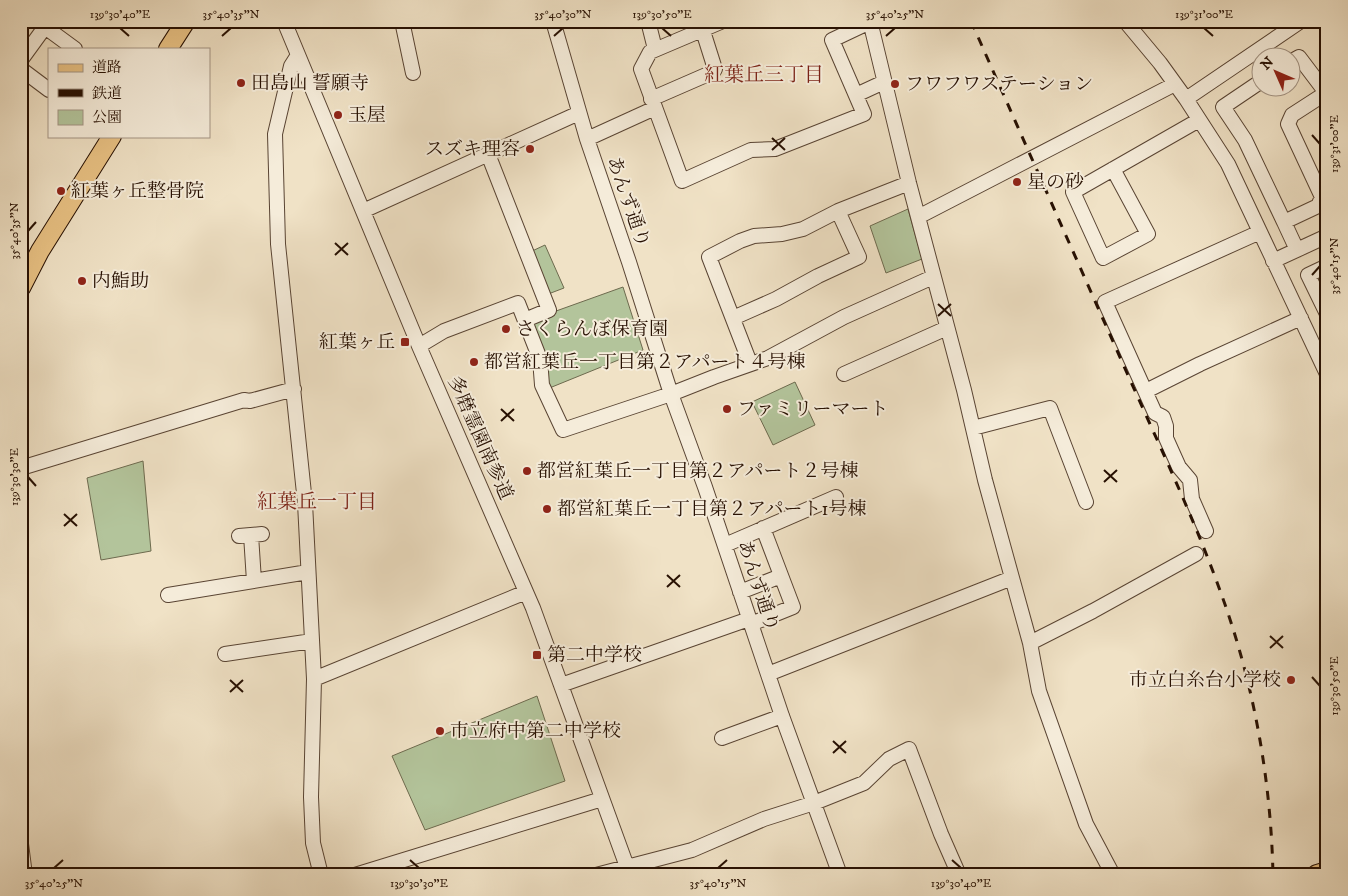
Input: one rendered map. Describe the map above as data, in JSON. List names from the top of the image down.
{
  "streets": {
    "street": ["あんず通り", "多磨霊園南参道"]
  },
  "districts": ["紅葉丘三丁目", "紅葉丘一丁目"],
  "places": {
    "other": [
      "田島山 誓願寺",
      "フワフワステーション",
      "玉屋",
      "スズキ理容",
      "星の砂",
      "紅葉ヶ丘整骨院",
      "内鮨助",
      "さくらんぼ保育園",
      "都営紅葉丘一丁目第２アパート４号棟",
      "ファミリーマート",
      "都営紅葉丘一丁目第２アパート２号棟",
      "都営紅葉丘一丁目第２アパート1号棟",
      "市立白糸台小学校",
      "市立府中第二中学校"
    ],
    "transit": ["紅葉ヶ丘", "第二中学校"]
  },
  "legend": ["道路", "鉄道", "公園"],
  "north": "top left",
  "coordinates": [
    "139°30'40\"E",
    "35°40'35\"N",
    "35°40'30\"N",
    "139°30'50\"E",
    "35°40'25\"N",
    "139°31'00\"E",
    "35°40'15\"N",
    "139°30'30\"E"
  ]
}
